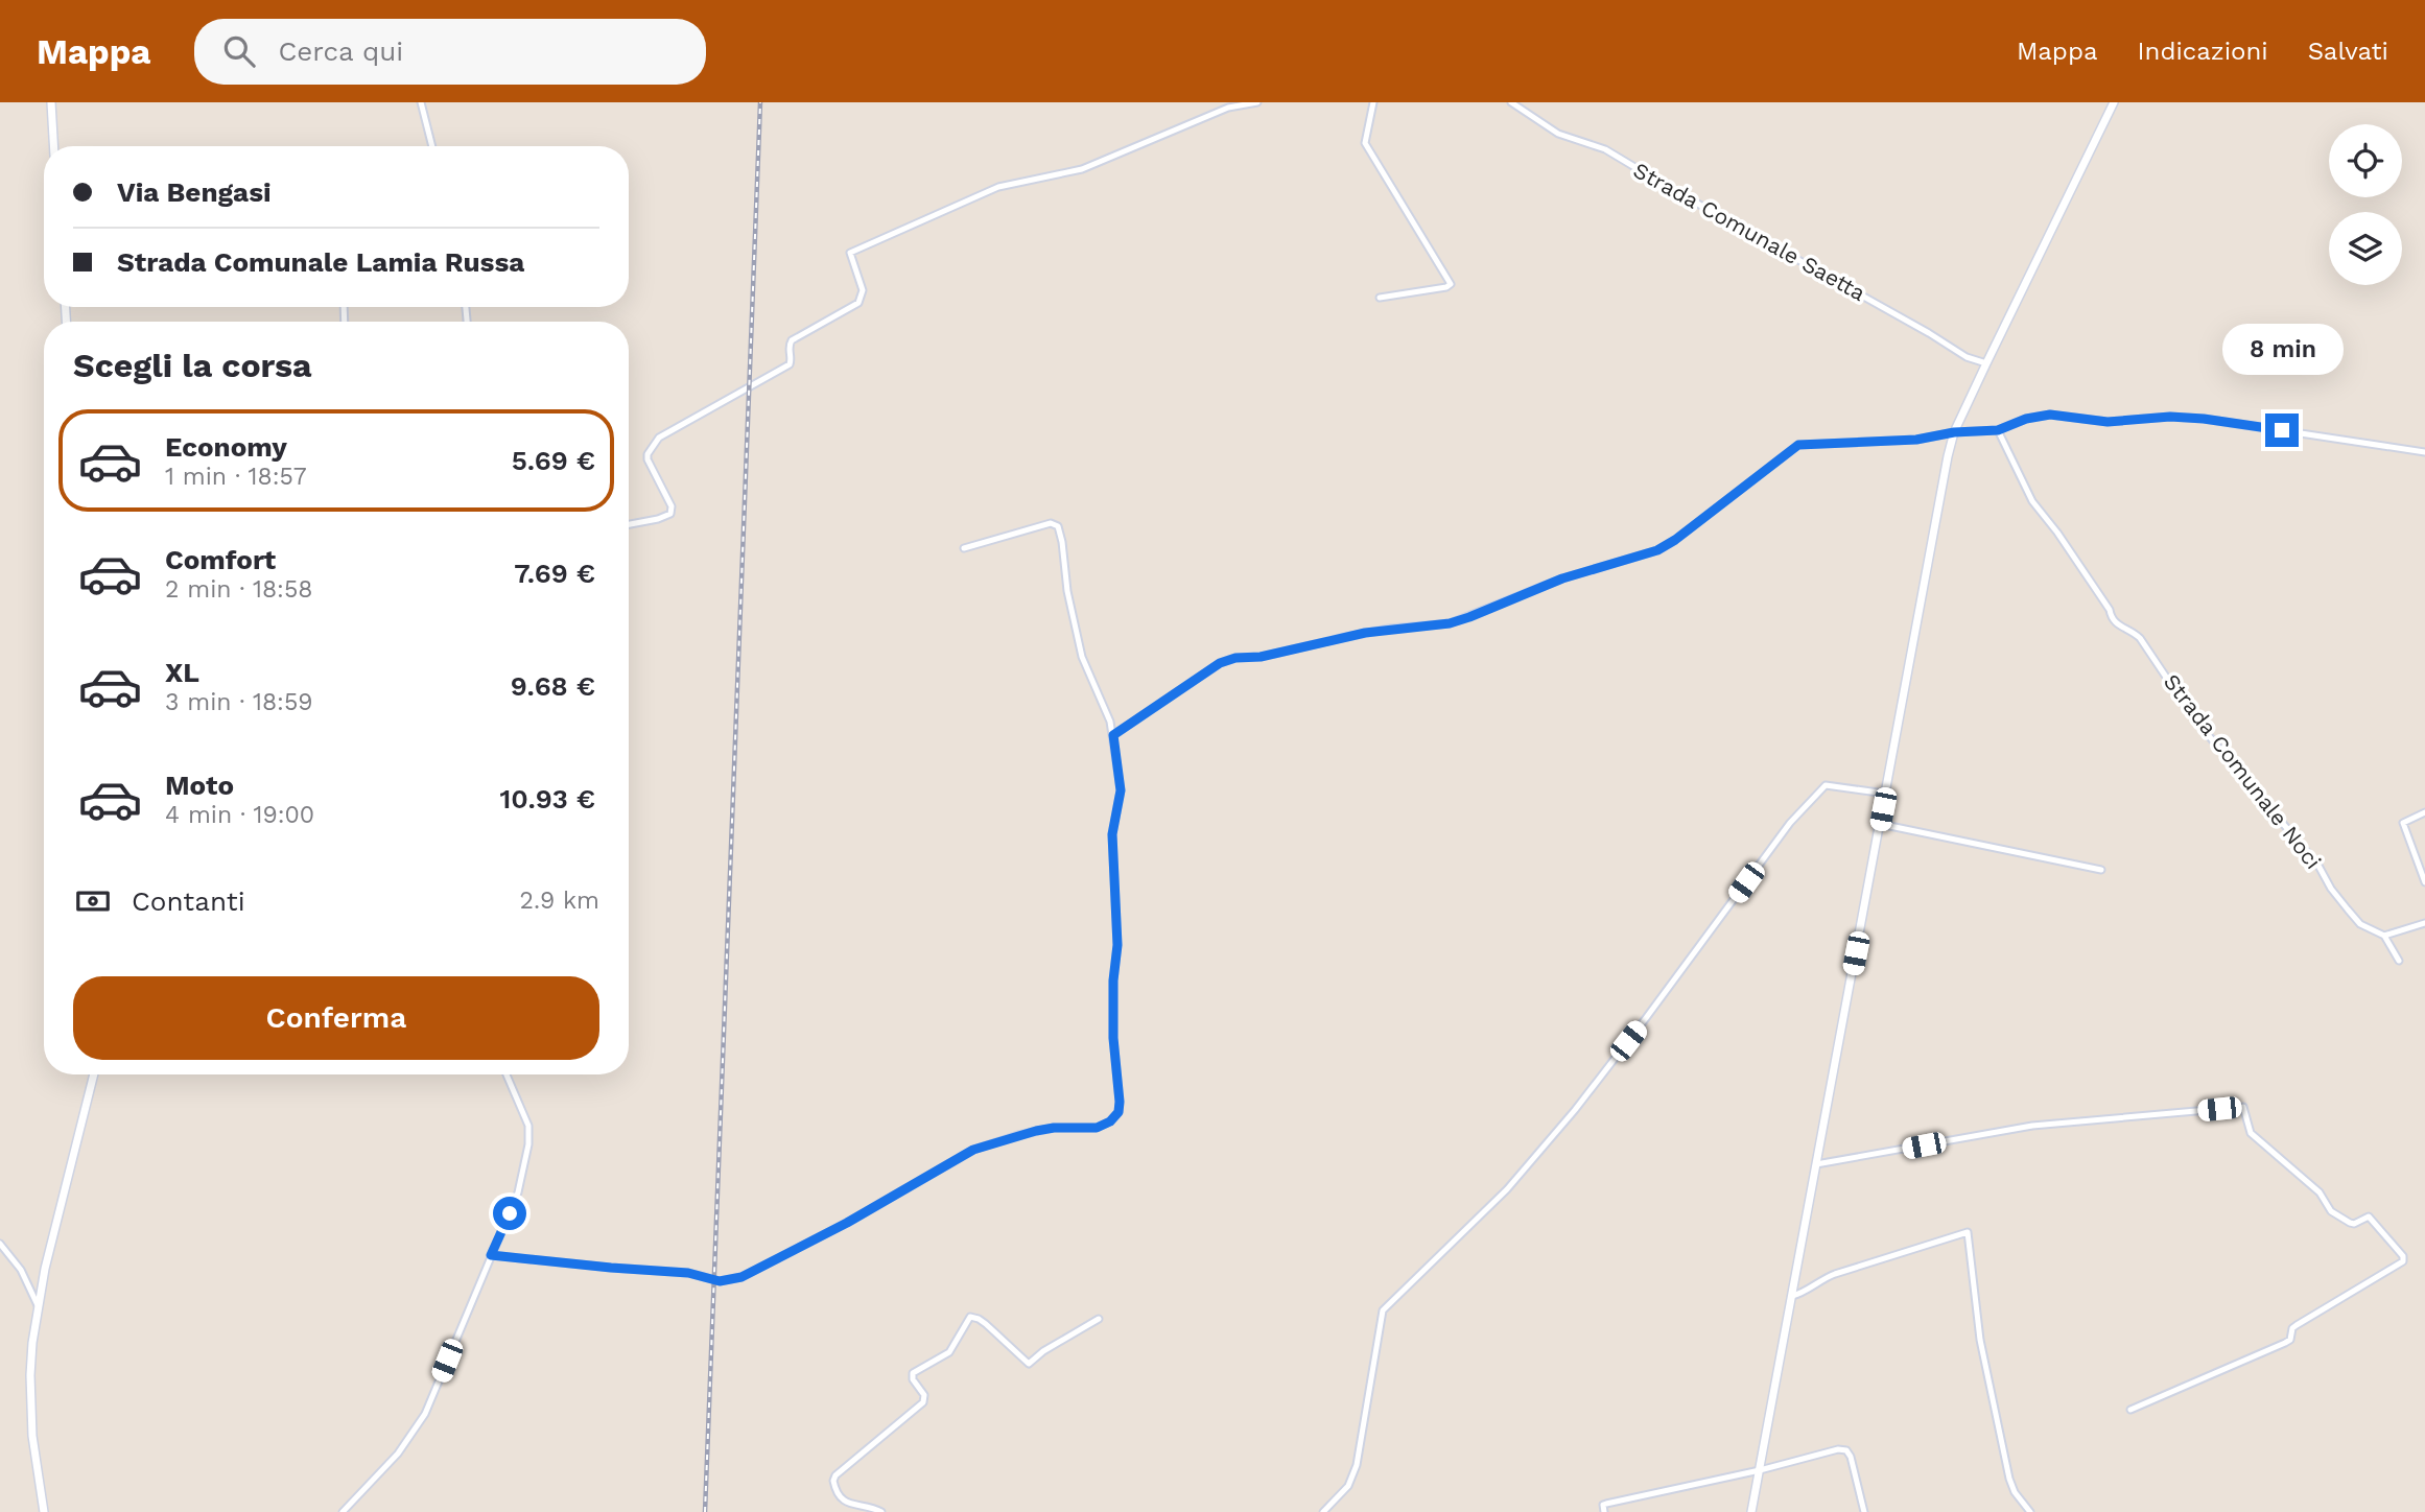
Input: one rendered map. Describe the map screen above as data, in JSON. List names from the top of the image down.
{
  "streets": {
    "street": ["Strada Comunale Saetta", "Strada Comunale Noci"]
  },
  "page": {
    "header": "Mappa",
    "search": "Cerca qui",
    "nav": ["Mappa", "Indicazioni", "Salvati"],
    "banner": ["Via Bengasi", "Strada Comunale Lamia Russa"],
    "heading": "Scegli la corsa",
    "bubble": "8 min",
    "list": [
      {
        "name": "Economy",
        "note": "1 min · 18:57",
        "value": "5.69 €"
      },
      {
        "name": "Comfort",
        "note": "2 min · 18:58",
        "value": "7.69 €"
      },
      {
        "name": "XL",
        "note": "3 min · 18:59",
        "value": "9.68 €"
      },
      {
        "name": "Moto",
        "note": "4 min · 19:00",
        "value": "10.93 €"
      }
    ],
    "pay": ["Contanti", "2.9 km"],
    "buttons": "Conferma"
  }
}
